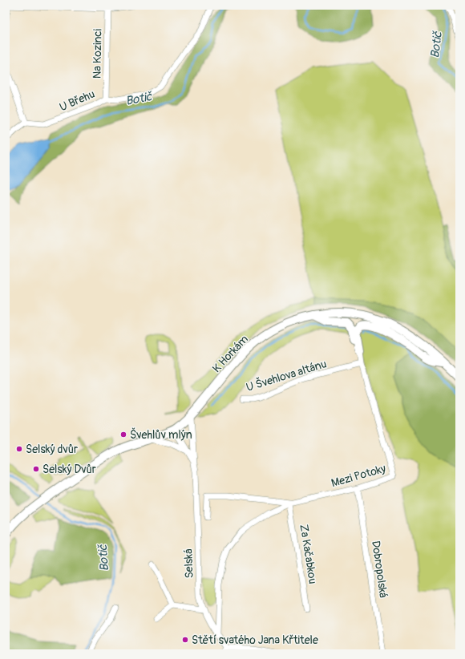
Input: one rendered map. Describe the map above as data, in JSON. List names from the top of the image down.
{
  "streets": {
    "main road": ["K Horkám"],
    "street": [
      "Na Kozinci",
      "U Břehu",
      "U Švehlova altánu",
      "Mezi Potoky",
      "Za Kačabkou",
      "Selská",
      "Dobropolská"
    ]
  },
  "crossings": [
    ["Na Kozinci", "U Břehu"],
    ["K Horkám", "Selská"],
    ["U Švehlova altánu", "Mezi Potoky"],
    ["Mezi Potoky", "Za Kačabkou"],
    ["Mezi Potoky", "Selská"],
    ["Mezi Potoky", "Dobropolská"]
  ],
  "water": ["Botič"],
  "places": [
    "Švehlův mlýn",
    "Selský dvůr",
    "Selský Dvůr",
    "Stětí svatého Jana Křtitele"
  ]
}
